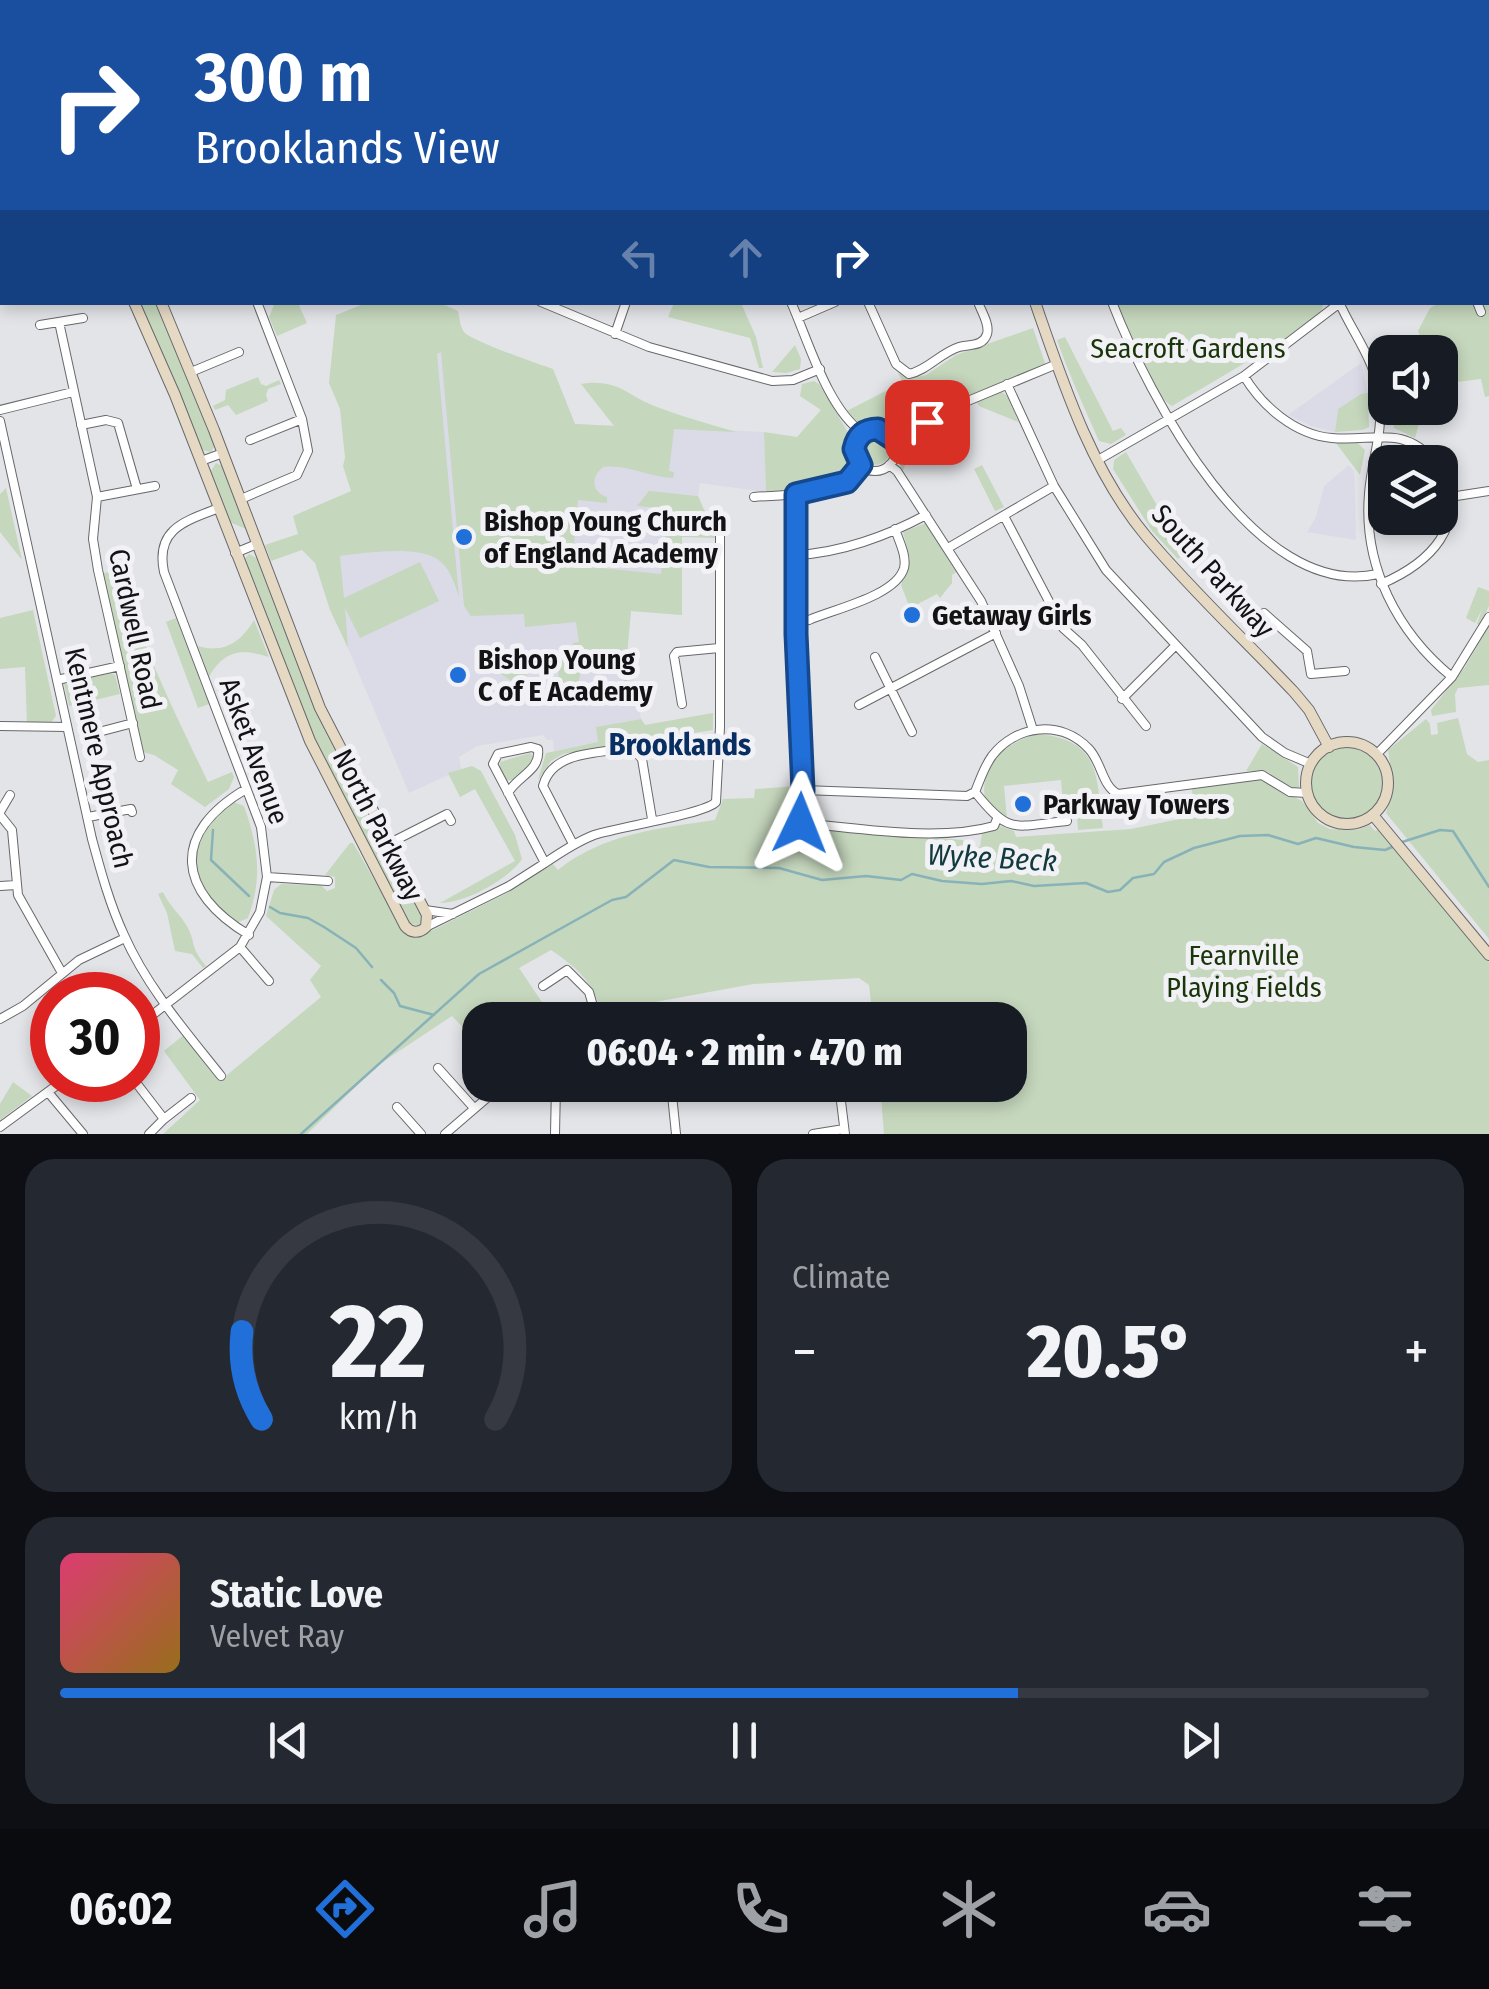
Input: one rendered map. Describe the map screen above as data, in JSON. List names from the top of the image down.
{
  "streets": {
    "street": [
      "South Parkway",
      "Cardwell Road",
      "Asket Avenue",
      "Kentmere Approach",
      "North Parkway"
    ]
  },
  "crossings": [
    ["Asket Avenue", "Kentmere Approach"],
    ["Asket Avenue", "North Parkway"]
  ],
  "districts": ["Brooklands"],
  "water": ["Wyke Beck"],
  "parks": ["Seacroft Gardens", "Fearnville Playing Fields"],
  "places": [
    "Bishop Young Church of England Academy",
    "Getaway Girls",
    "Bishop Young C of E Academy",
    "Parkway Towers"
  ],
  "page": {
    "turn": ["300 m", "Brooklands View"],
    "limit": "30",
    "trip": "06:04 · 2 min · 470 m",
    "tile": "Climate",
    "heat": ["−", "20.5°", "+"],
    "song": ["Static Love", "Velvet Ray"],
    "tabs": "06:02",
    "gauge": ["22", "km/h"]
  }
}
